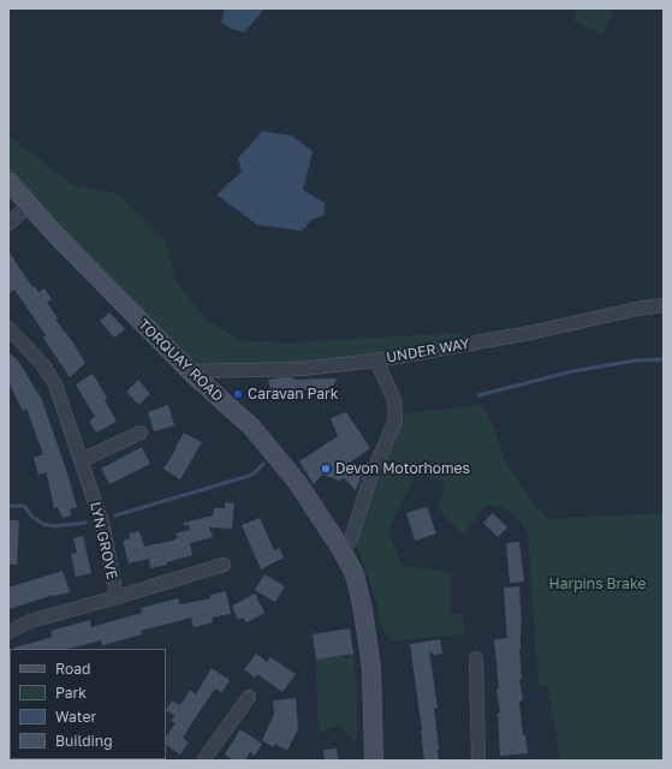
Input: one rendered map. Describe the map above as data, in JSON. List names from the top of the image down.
{
  "streets": {
    "street": ["UNDER WAY", "TORQUAY ROAD", "LYN GROVE"]
  },
  "crossings": [
    ["UNDER WAY", "TORQUAY ROAD"]
  ],
  "parks": ["Harpins Brake"],
  "places": ["Caravan Park", "Devon Motorhomes"],
  "legend": [
    "Road",
    "Park",
    "Water",
    "Building"
  ]
}
